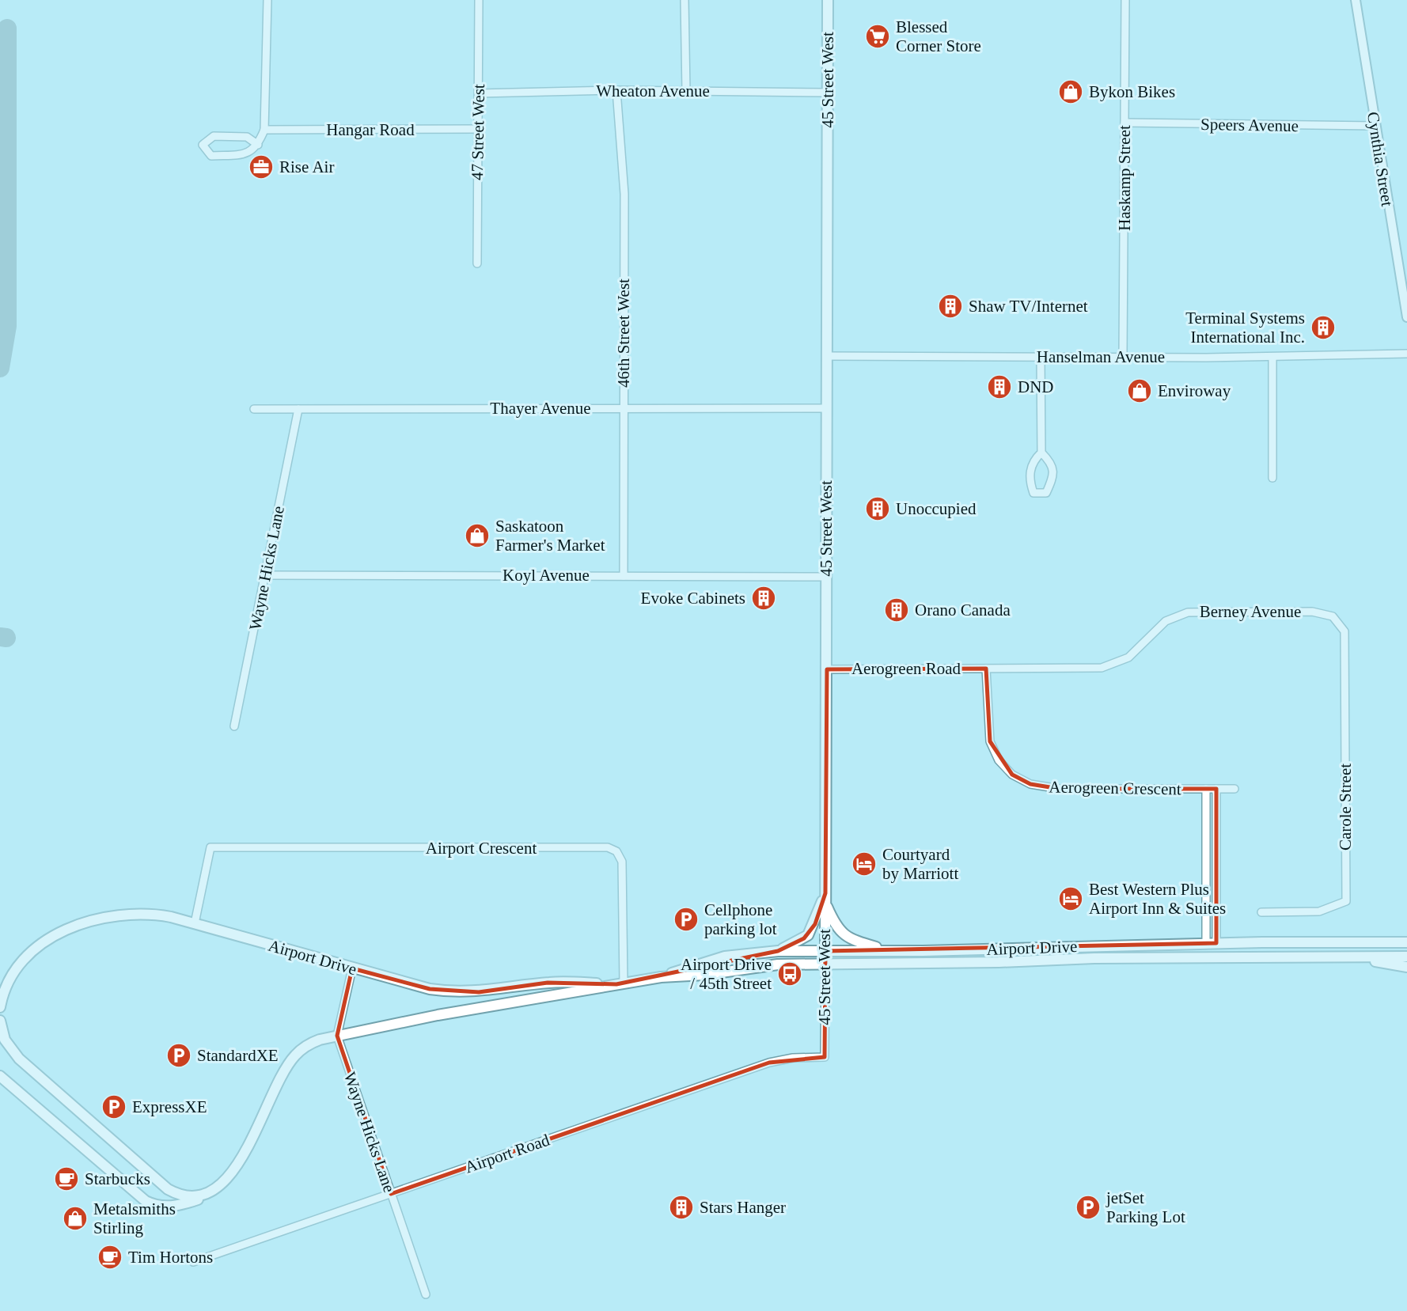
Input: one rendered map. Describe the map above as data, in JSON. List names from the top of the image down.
{
  "streets": {
    "main road": ["45 Street West", "Airport Drive"],
    "street": [
      "Wheaton Avenue",
      "Speers Avenue",
      "Hangar Road",
      "47 Street West",
      "Cynthia Street",
      "Haskamp Street",
      "46th Street West",
      "Hanselman Avenue",
      "Thayer Avenue",
      "Wayne Hicks Lane",
      "Koyl Avenue",
      "Berney Avenue",
      "Aerogreen Road",
      "Aerogreen Crescent",
      "Carole Street",
      "Airport Crescent",
      "Airport Road"
    ]
  },
  "crossings": [
    ["45 Street West", "Wheaton Avenue"],
    ["45 Street West", "Hanselman Avenue"],
    ["45 Street West", "Thayer Avenue"],
    ["45 Street West", "Koyl Avenue"],
    ["45 Street West", "Aerogreen Road"],
    ["45 Street West", "Airport Drive"],
    ["45 Street West", "Airport Road"],
    ["Wheaton Avenue", "47 Street West"],
    ["Wheaton Avenue", "46th Street West"],
    ["Speers Avenue", "Cynthia Street"],
    ["Speers Avenue", "Haskamp Street"],
    ["Hangar Road", "47 Street West"],
    ["Haskamp Street", "Hanselman Avenue"],
    ["46th Street West", "Thayer Avenue"],
    ["46th Street West", "Koyl Avenue"],
    ["Thayer Avenue", "Wayne Hicks Lane"],
    ["Wayne Hicks Lane", "Koyl Avenue"],
    ["Wayne Hicks Lane", "Airport Drive"],
    ["Wayne Hicks Lane", "Airport Road"],
    ["Berney Avenue", "Aerogreen Road"],
    ["Berney Avenue", "Aerogreen Crescent"],
    ["Berney Avenue", "Carole Street"],
    ["Aerogreen Road", "Aerogreen Crescent"],
    ["Airport Crescent", "Airport Drive"]
  ],
  "places": {
    "supermarket": ["Blessed Corner Store"],
    "shop": [
      "Bykon Bikes",
      "Enviroway",
      "Saskatoon Farmer's Market",
      "Metalsmiths Stirling"
    ],
    "office": ["Rise Air"],
    "building": [
      "Shaw TV/Internet",
      "Terminal Systems International Inc.",
      "DND",
      "Unoccupied",
      "Evoke Cabinets",
      "Orano Canada",
      "Stars Hanger"
    ],
    "hotel": ["Courtyard by Marriott", "Best Western Plus Airport Inn & Suites"],
    "parking": [
      "Cellphone parking lot",
      "StandardXE",
      "ExpressXE",
      "jetSet Parking Lot"
    ],
    "bus stop": ["Airport Drive / 45th Street"],
    "cafe": ["Starbucks", "Tim Hortons"]
  }
}
